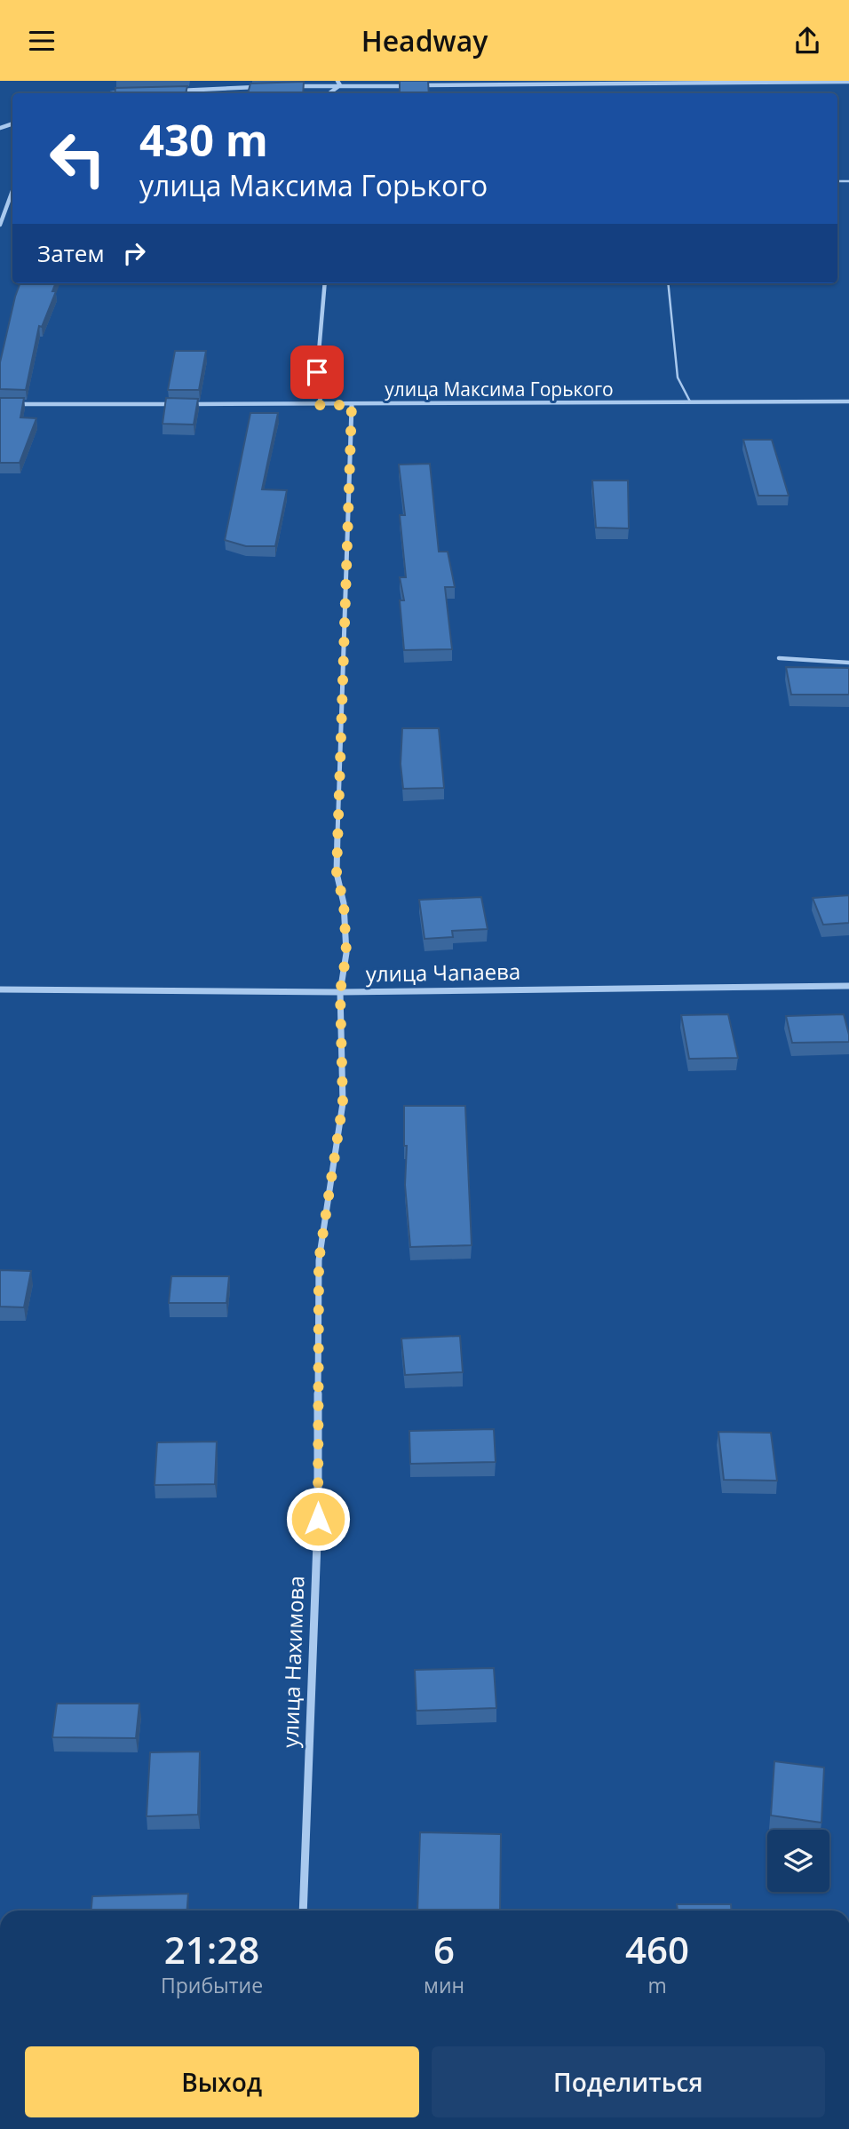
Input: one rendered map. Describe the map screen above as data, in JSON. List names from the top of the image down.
{
  "streets": {
    "street": ["улица Максима Горького", "улица Чапаева", "улица Нахимова"]
  },
  "crossings": [
    ["улица Максима Горького", "улица Нахимова"],
    ["улица Чапаева", "улица Нахимова"]
  ],
  "page": {
    "header": "Headway",
    "turn": ["430 m", "улица Максима Горького"],
    "then": "Затем",
    "eta": [
      "21:28",
      "Прибытие",
      "6",
      "мин",
      "460",
      "m"
    ],
    "buttons": ["Выход", "Поделиться"]
  }
}
